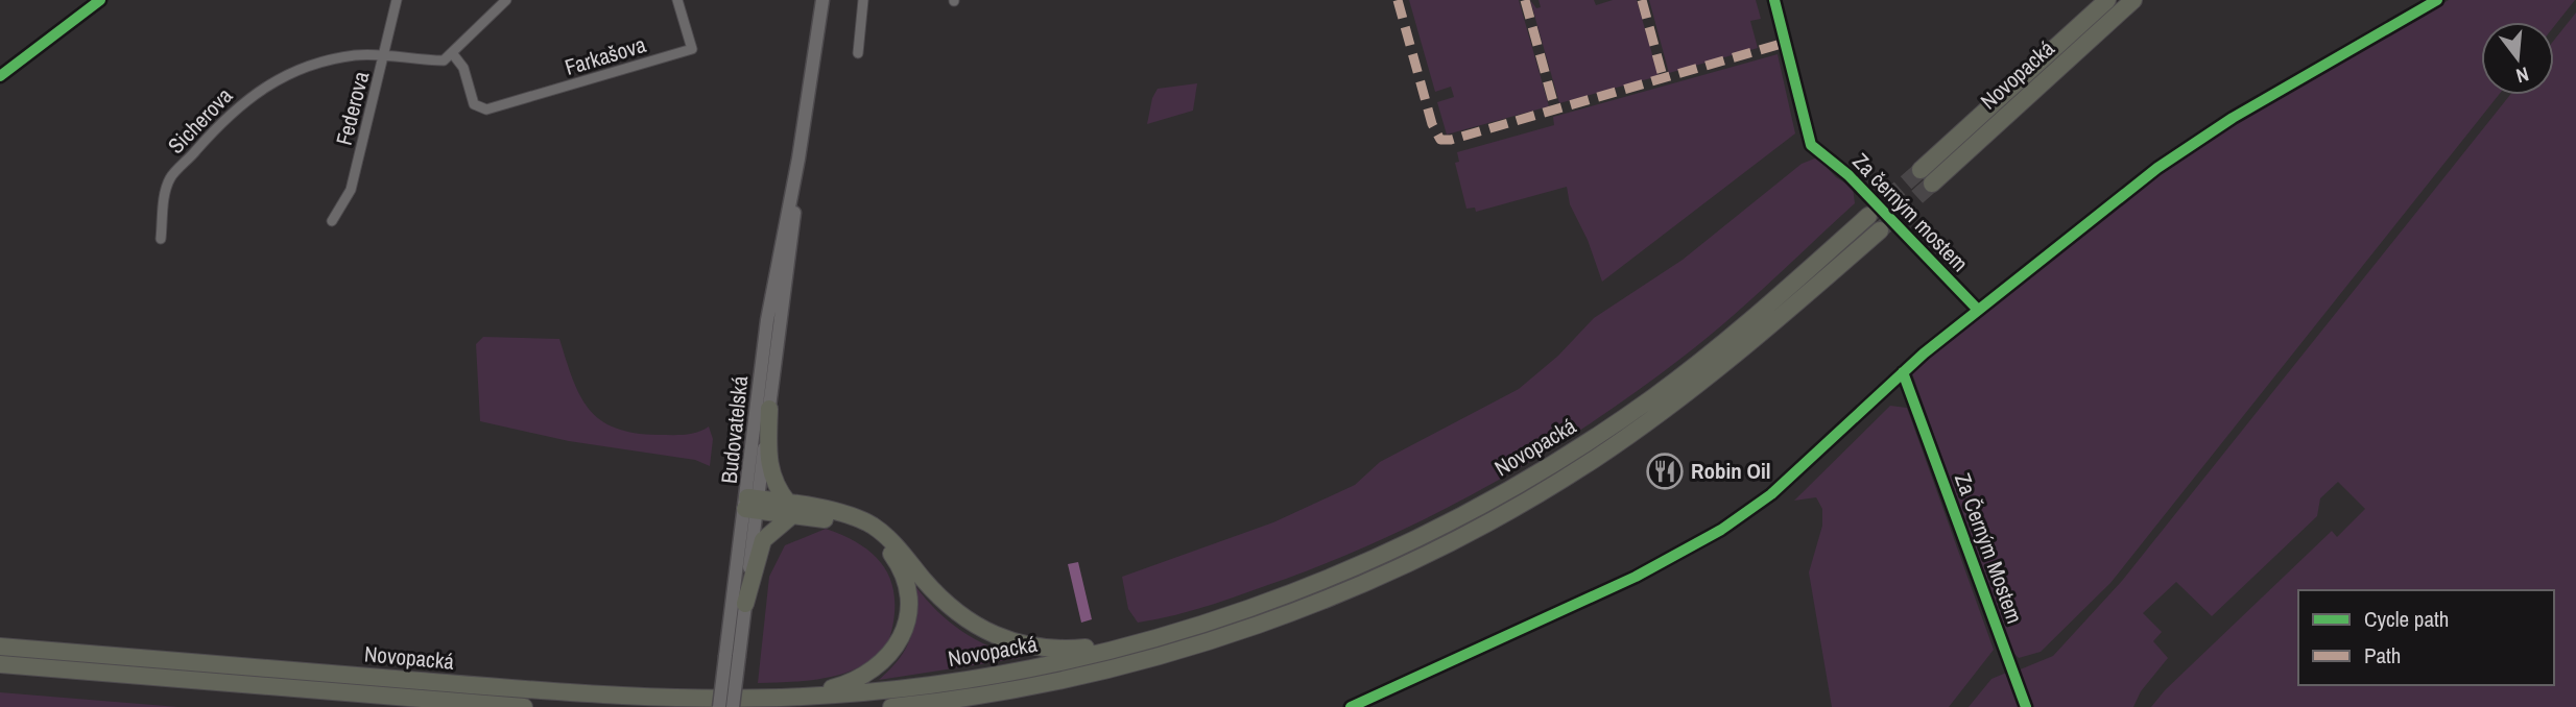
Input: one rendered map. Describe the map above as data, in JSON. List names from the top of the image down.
{
  "streets": {
    "highway": ["Novopacká"],
    "street": [
      "Farkašova",
      "Federova",
      "Sicherova",
      "Budovatelská"
    ],
    "cycle path": ["Za černým mostem", "Za Černým Mostem"]
  },
  "crossings": [
    ["Farkašova", "Sicherova"],
    ["Federova", "Sicherova"]
  ],
  "places": {
    "restaurant": ["Robin Oil"]
  },
  "legend": ["Cycle path", "Path"],
  "north": "bottom"
}
